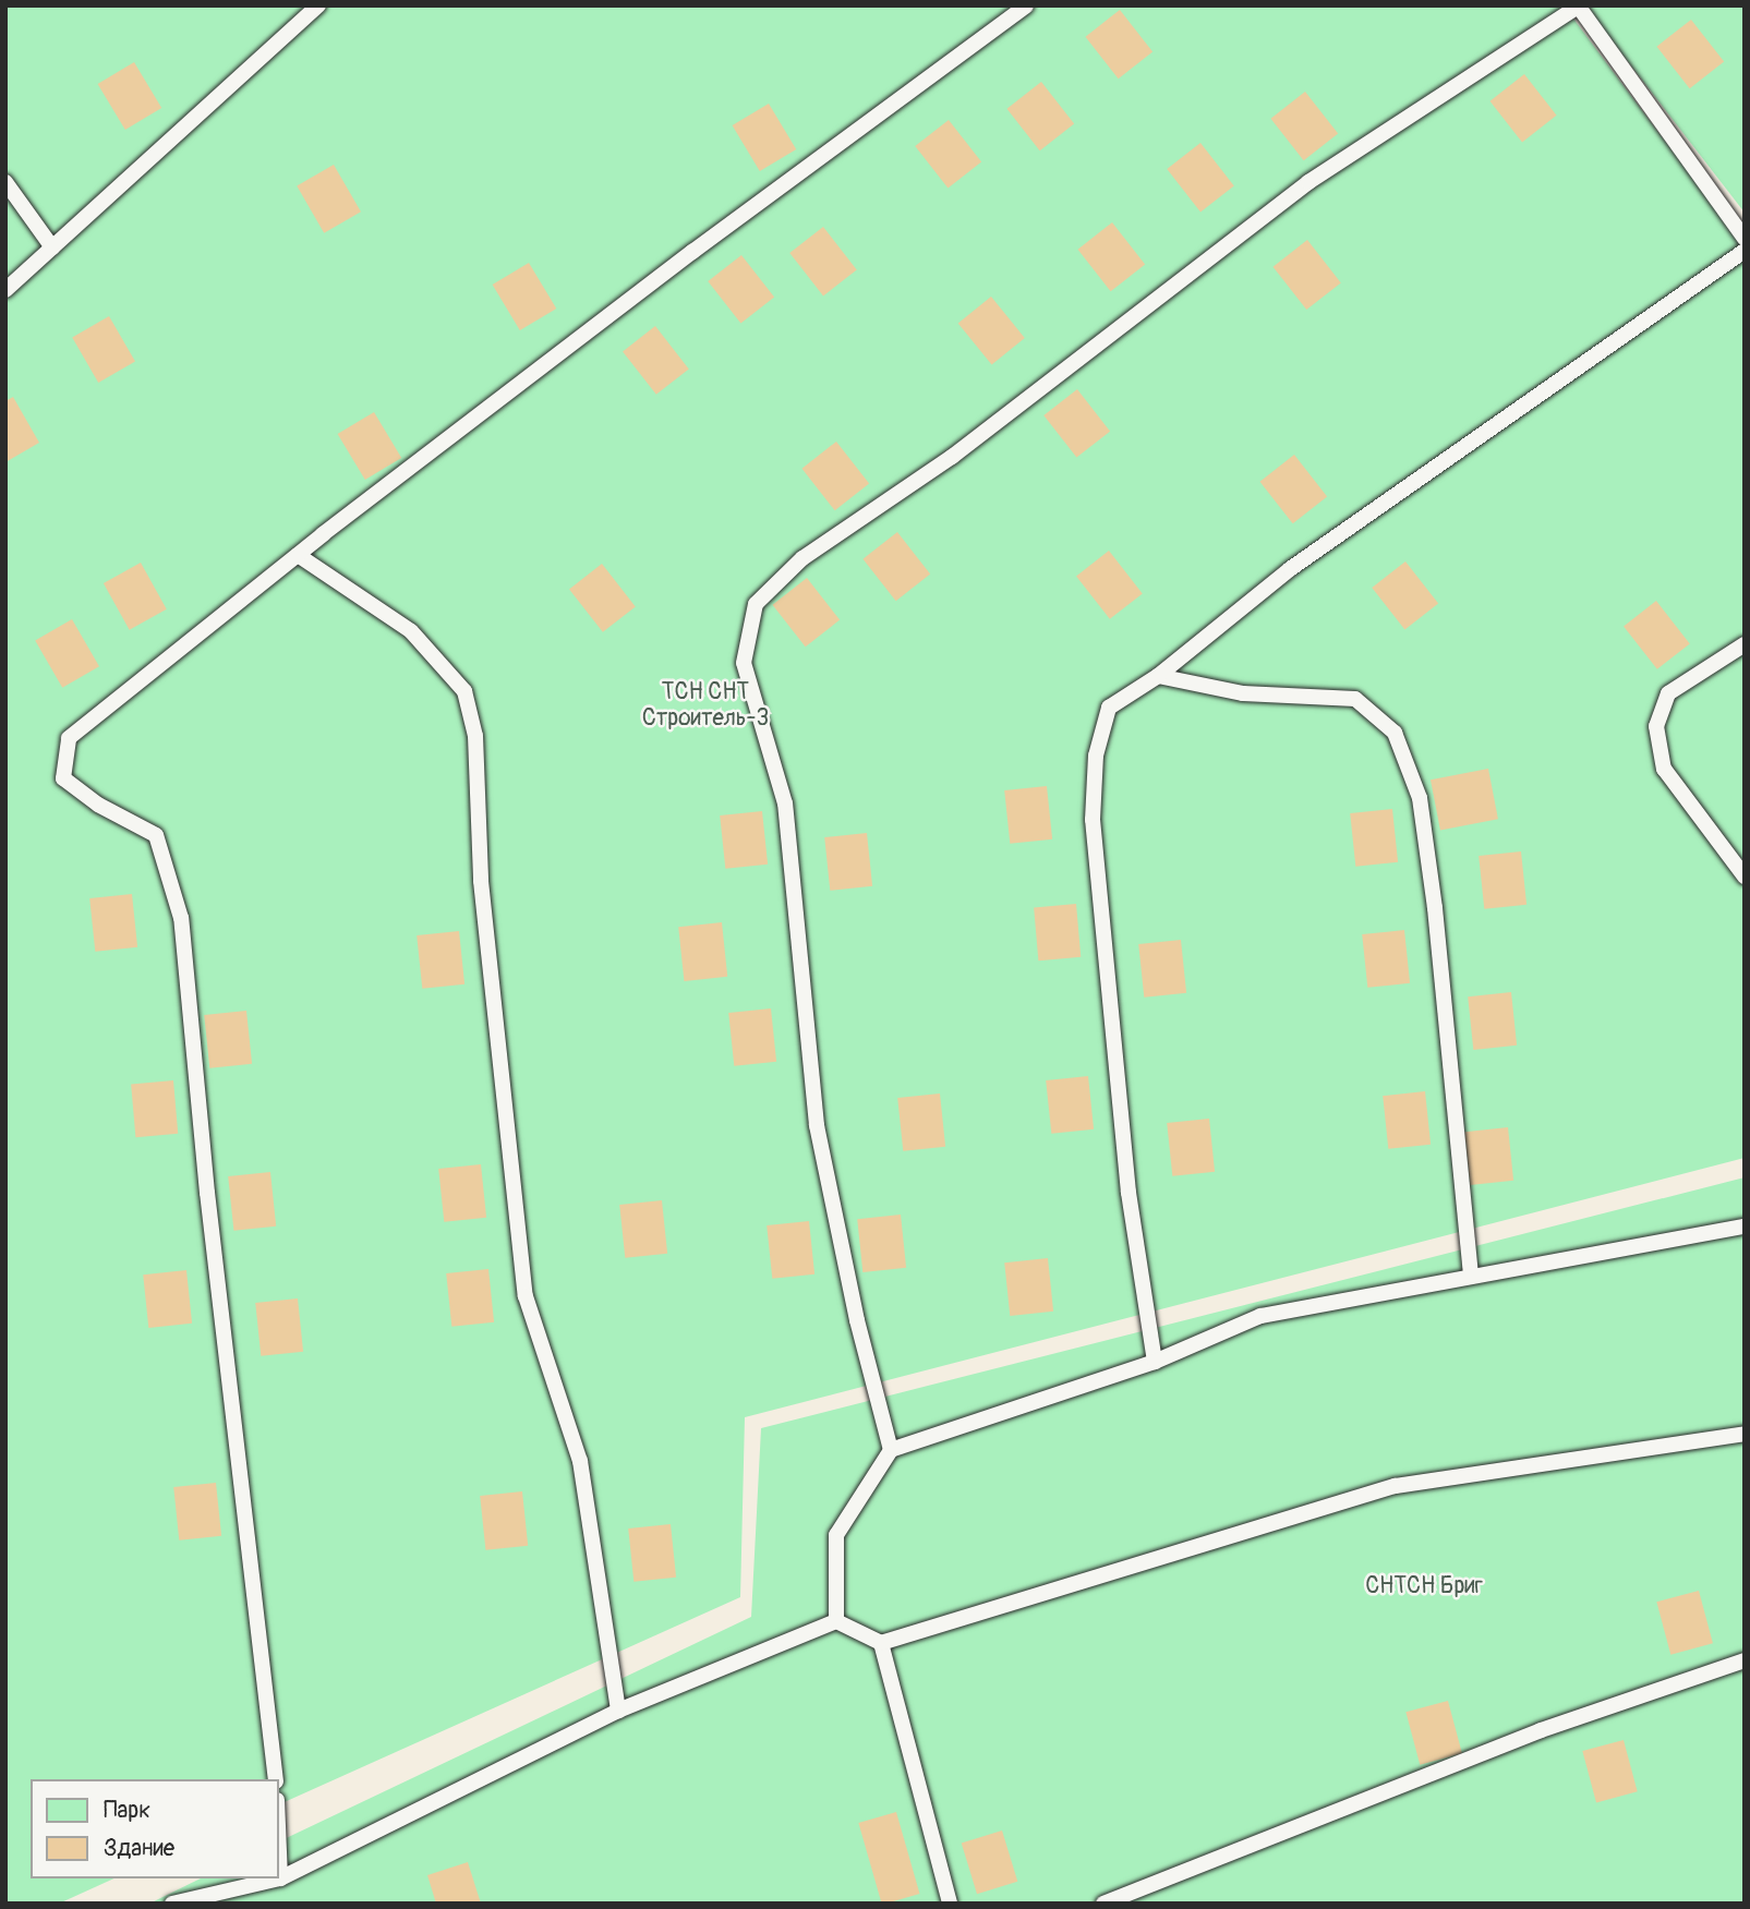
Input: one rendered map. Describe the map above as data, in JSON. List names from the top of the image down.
{
  "parks": ["ТСН СНТ Строитель-3", "СНТСН Бриг"],
  "legend": ["Парк", "Здание"]
}
